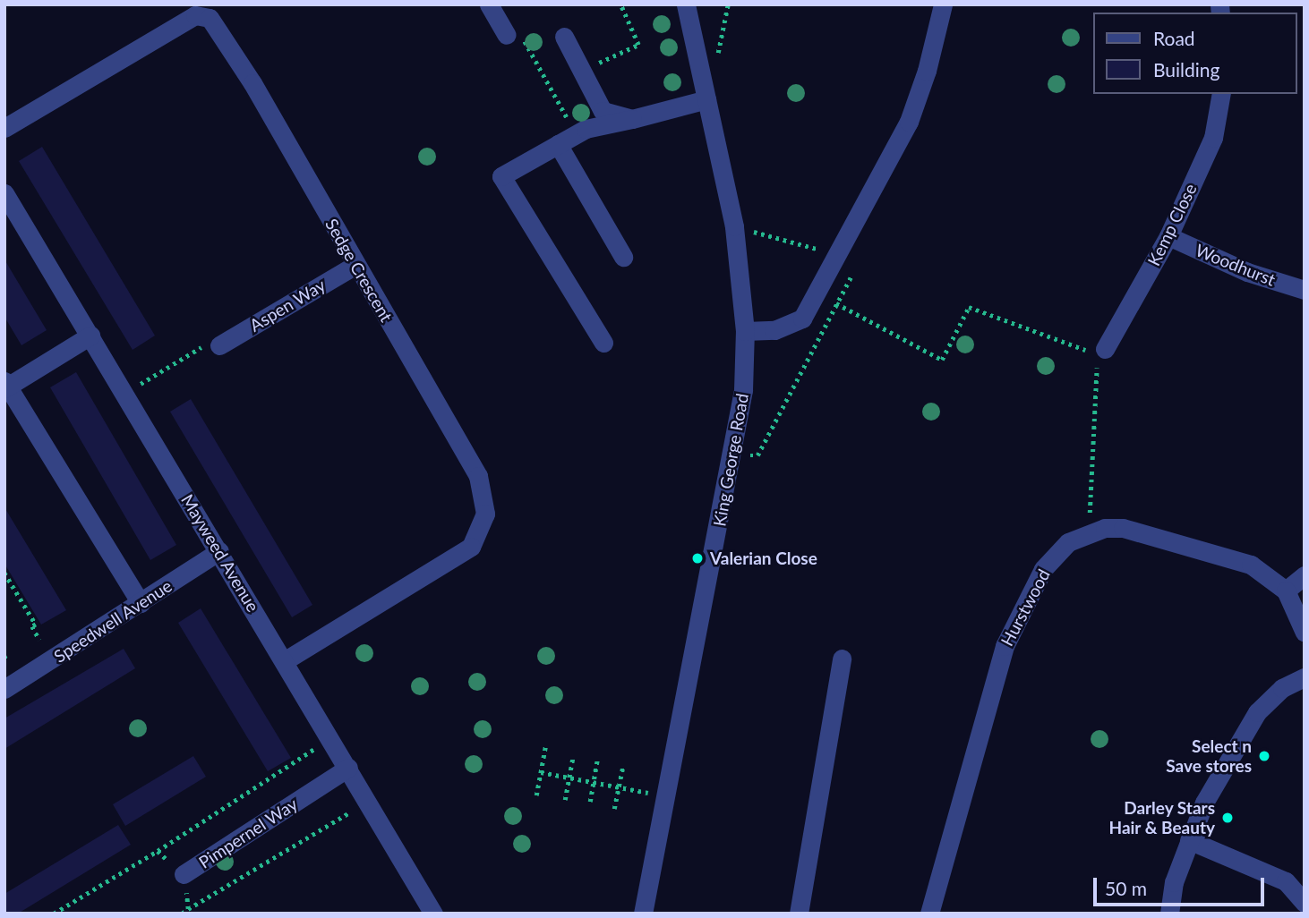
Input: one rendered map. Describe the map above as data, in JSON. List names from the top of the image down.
{
  "streets": {
    "street": [
      "Kemp Close",
      "Woodhurst",
      "Sedge Crescent",
      "Aspen Way",
      "King George Road",
      "Mayweed Avenue",
      "Hurstwood",
      "Speedwell Avenue",
      "Pimpernel Way"
    ]
  },
  "crossings": [
    ["Kemp Close", "Woodhurst"],
    ["Sedge Crescent", "Aspen Way"],
    ["Sedge Crescent", "Mayweed Avenue"],
    ["Mayweed Avenue", "Speedwell Avenue"],
    ["Mayweed Avenue", "Pimpernel Way"]
  ],
  "places": ["Valerian Close", "Select n Save stores", "Darley Stars Hair & Beauty"],
  "legend": ["Road", "Building"],
  "scale_bar": "50 m"
}
